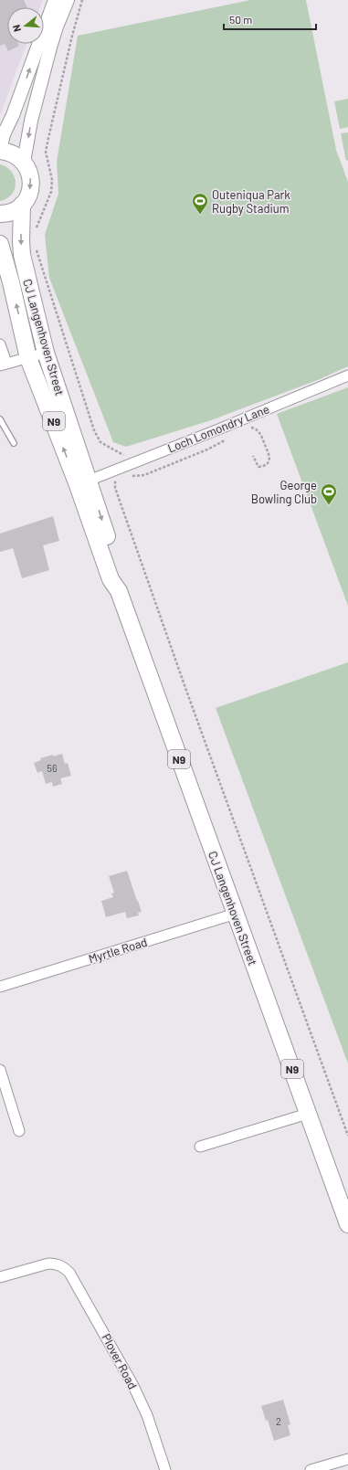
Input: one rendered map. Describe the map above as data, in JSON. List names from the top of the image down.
{
  "streets": {
    "highway": ["CJ Langenhoven Street", "N9"],
    "street": ["Loch Lomondry Lane", "Myrtle Road", "Plover Road"]
  },
  "crossings": [
    ["CJ Langenhoven Street", "N9"],
    ["CJ Langenhoven Street", "Loch Lomondry Lane"],
    ["CJ Langenhoven Street", "Myrtle Road"]
  ],
  "places": {
    "sports": ["Outeniqua Park Rugby Stadium", "George Bowling Club"]
  },
  "house_numbers": ["56", "2"],
  "scale_bar": "50 m",
  "north": "left"
}
